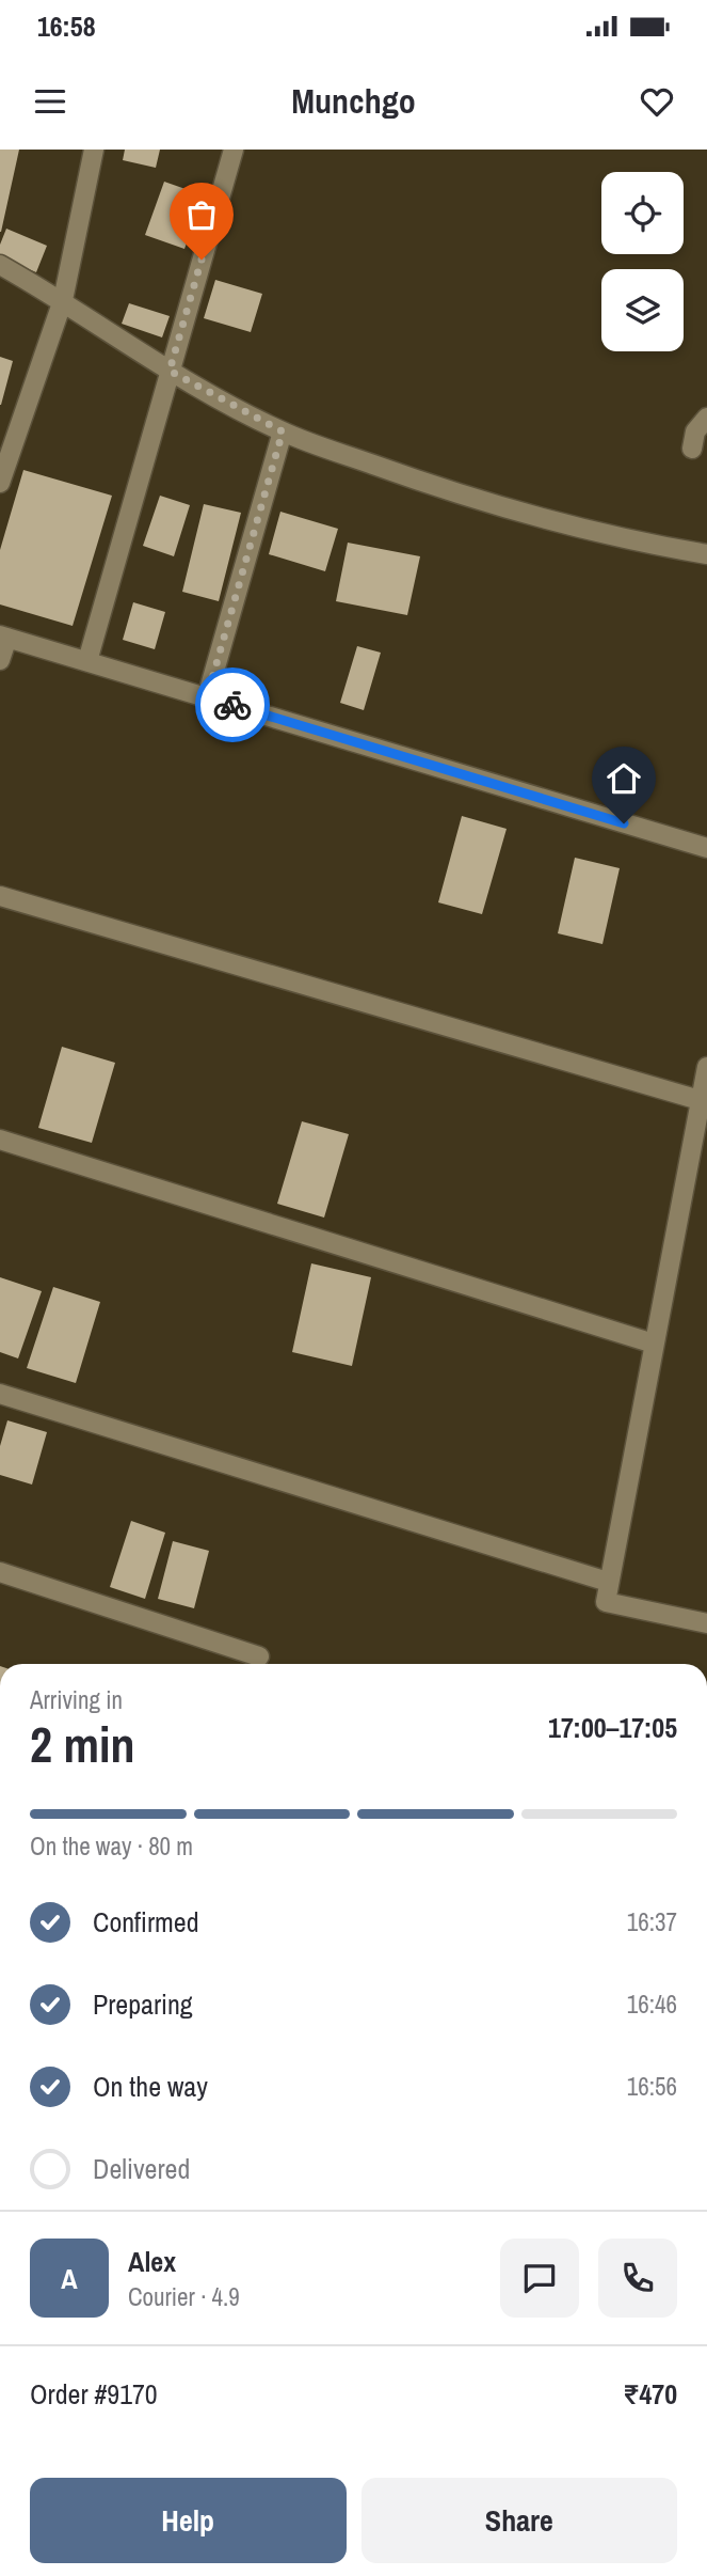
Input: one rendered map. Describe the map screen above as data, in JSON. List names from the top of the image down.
{
  "page": {
    "status": "16:58",
    "header": "Munchgo",
    "heading": ["2 min", "Arriving in", "17:00–17:05"],
    "panel": [
      "Alex",
      "Courier · 4.9",
      "Order #9170",
      "₹470"
    ],
    "bar": "On the way · 80 m",
    "list": [
      ["Confirmed", "16:37"],
      ["Preparing", "16:46"],
      ["On the way", "16:56"],
      "Delivered"
    ],
    "round": "A",
    "buttons": ["Help", "Share"]
  }
}
